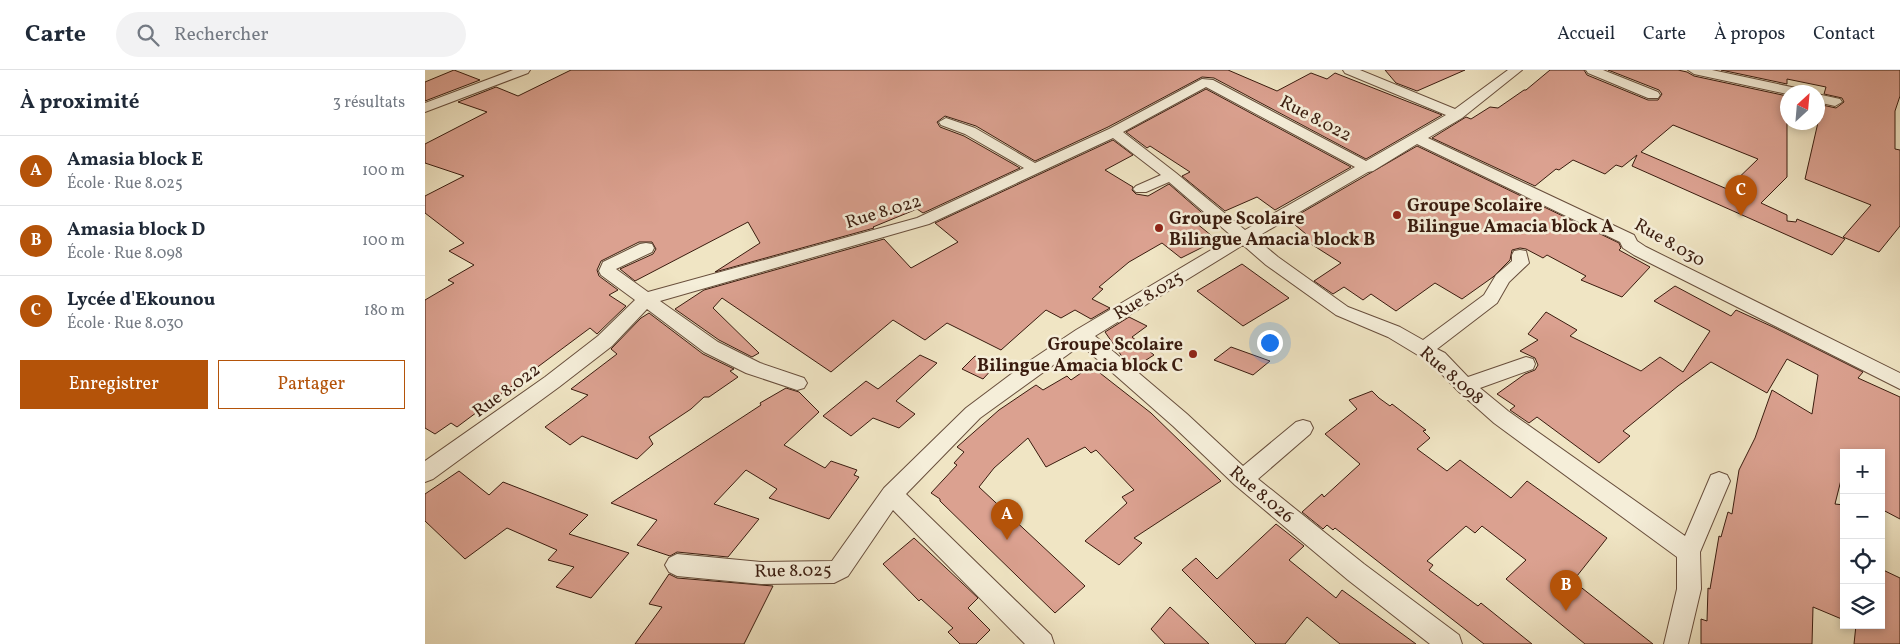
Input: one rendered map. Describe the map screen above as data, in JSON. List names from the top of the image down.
{
  "streets": {
    "street": [
      "Rue 8.022",
      "Rue 8.030",
      "Rue 8.025",
      "Rue 8.098",
      "Rue 8.026"
    ]
  },
  "crossings": [
    ["Rue 8.022", "Rue 8.025"],
    ["Rue 8.022", "Rue 8.098"],
    ["Rue 8.030", "Rue 8.025"],
    ["Rue 8.025", "Rue 8.098"],
    ["Rue 8.025", "Rue 8.026"]
  ],
  "places": ["Groupe Scolaire Bilingue Amacia block A", "Groupe Scolaire Bilingue Amacia block B", "Groupe Scolaire Bilingue Amacia block C"],
  "north": "top right",
  "page": {
    "header": "Carte",
    "search": "Rechercher",
    "nav": [
      "Accueil",
      "Carte",
      "À propos",
      "Contact"
    ],
    "heading": ["À proximité", "3 résultats"],
    "list": [
      {
        "mark": "A",
        "name": "Amasia block E",
        "note": "École · Rue 8.025",
        "value": "100 m"
      },
      {
        "mark": "B",
        "name": "Amasia block D",
        "note": "École · Rue 8.098",
        "value": "100 m"
      },
      {
        "mark": "C",
        "name": "Lycée d'Ekounou",
        "note": "École · Rue 8.030",
        "value": "180 m"
      }
    ],
    "pins": ["C", "A", "B"],
    "buttons": ["Enregistrer", "Partager"],
    "map_buttons": ["+", "−"]
  }
}
